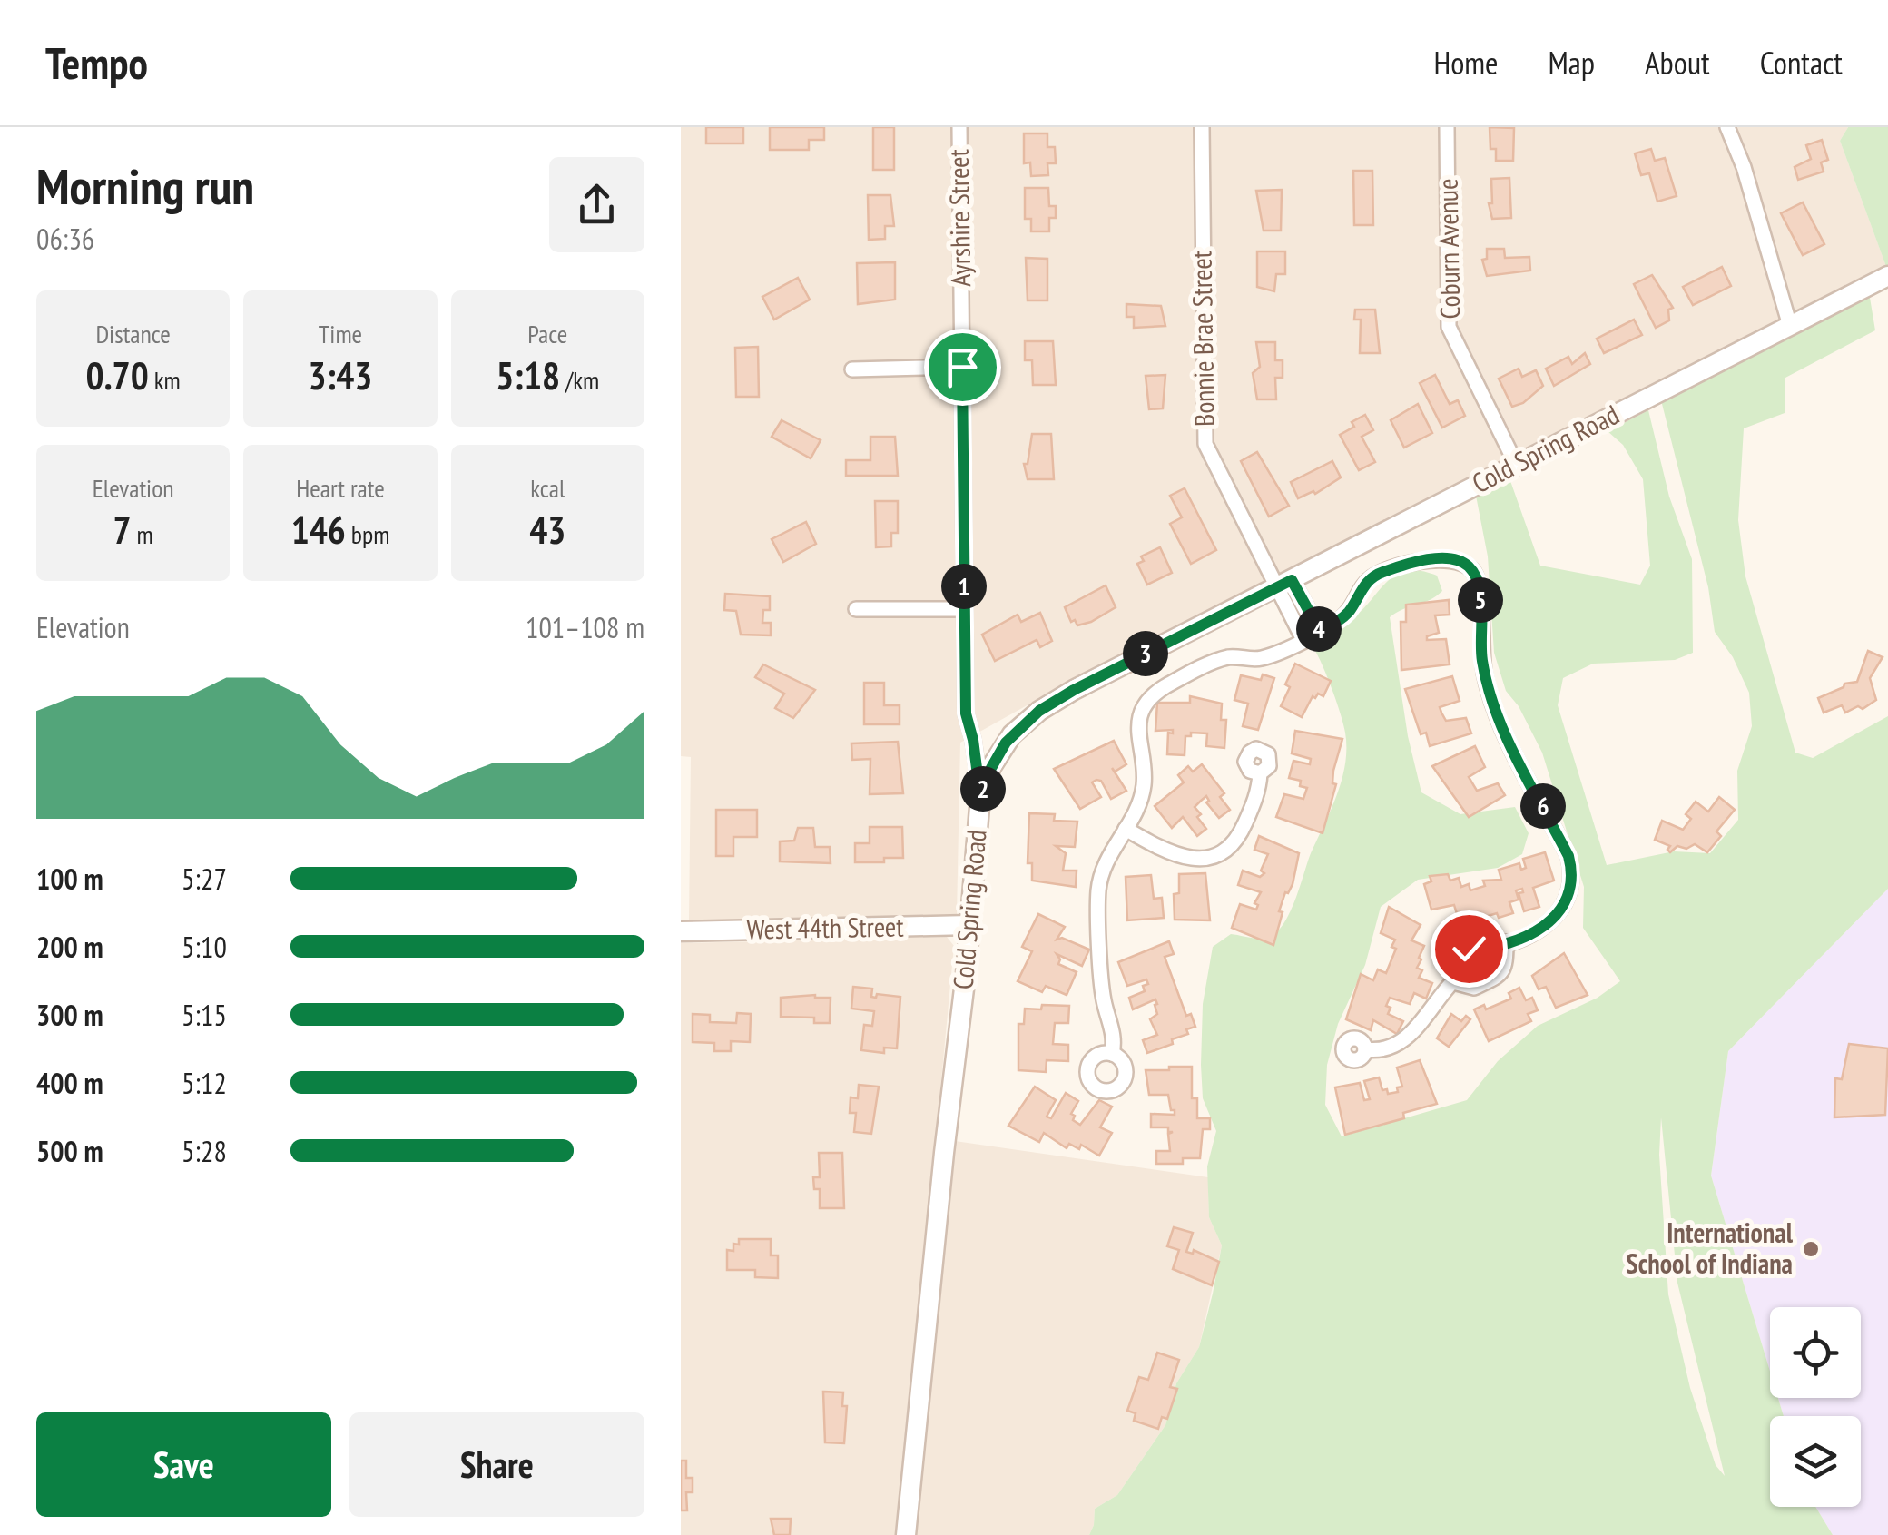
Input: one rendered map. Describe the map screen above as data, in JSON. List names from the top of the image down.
{
  "streets": {
    "street": [
      "Ayrshire Street",
      "Coburn Avenue",
      "Bonnie Brae Street",
      "Cold Spring Road",
      "West 44th Street"
    ]
  },
  "crossings": [
    ["Ayrshire Street", "Cold Spring Road"],
    ["Coburn Avenue", "Cold Spring Road"],
    ["Bonnie Brae Street", "Cold Spring Road"],
    ["Cold Spring Road", "West 44th Street"]
  ],
  "places": ["International School of Indiana"],
  "page": {
    "header": "Tempo",
    "nav": [
      "Home",
      "Map",
      "About",
      "Contact"
    ],
    "heading": ["Morning run", "06:36"],
    "stats": [
      ["Distance", "0.70 km"],
      ["Time", "3:43"],
      ["Pace", "5:18 /km"],
      ["Elevation", "7 m"],
      ["Heart rate", "146 bpm"],
      ["kcal", "43"]
    ],
    "pins": [
      "1",
      "5",
      "4",
      "3",
      "2",
      "6"
    ],
    "chart": ["Elevation", "101–108 m"],
    "list": [
      {
        "name": "100 m",
        "note": "5:27"
      },
      {
        "name": "200 m",
        "note": "5:10"
      },
      {
        "name": "300 m",
        "note": "5:15"
      },
      {
        "name": "400 m",
        "note": "5:12"
      },
      {
        "name": "500 m",
        "note": "5:28"
      }
    ],
    "buttons": ["Save", "Share"]
  }
}
